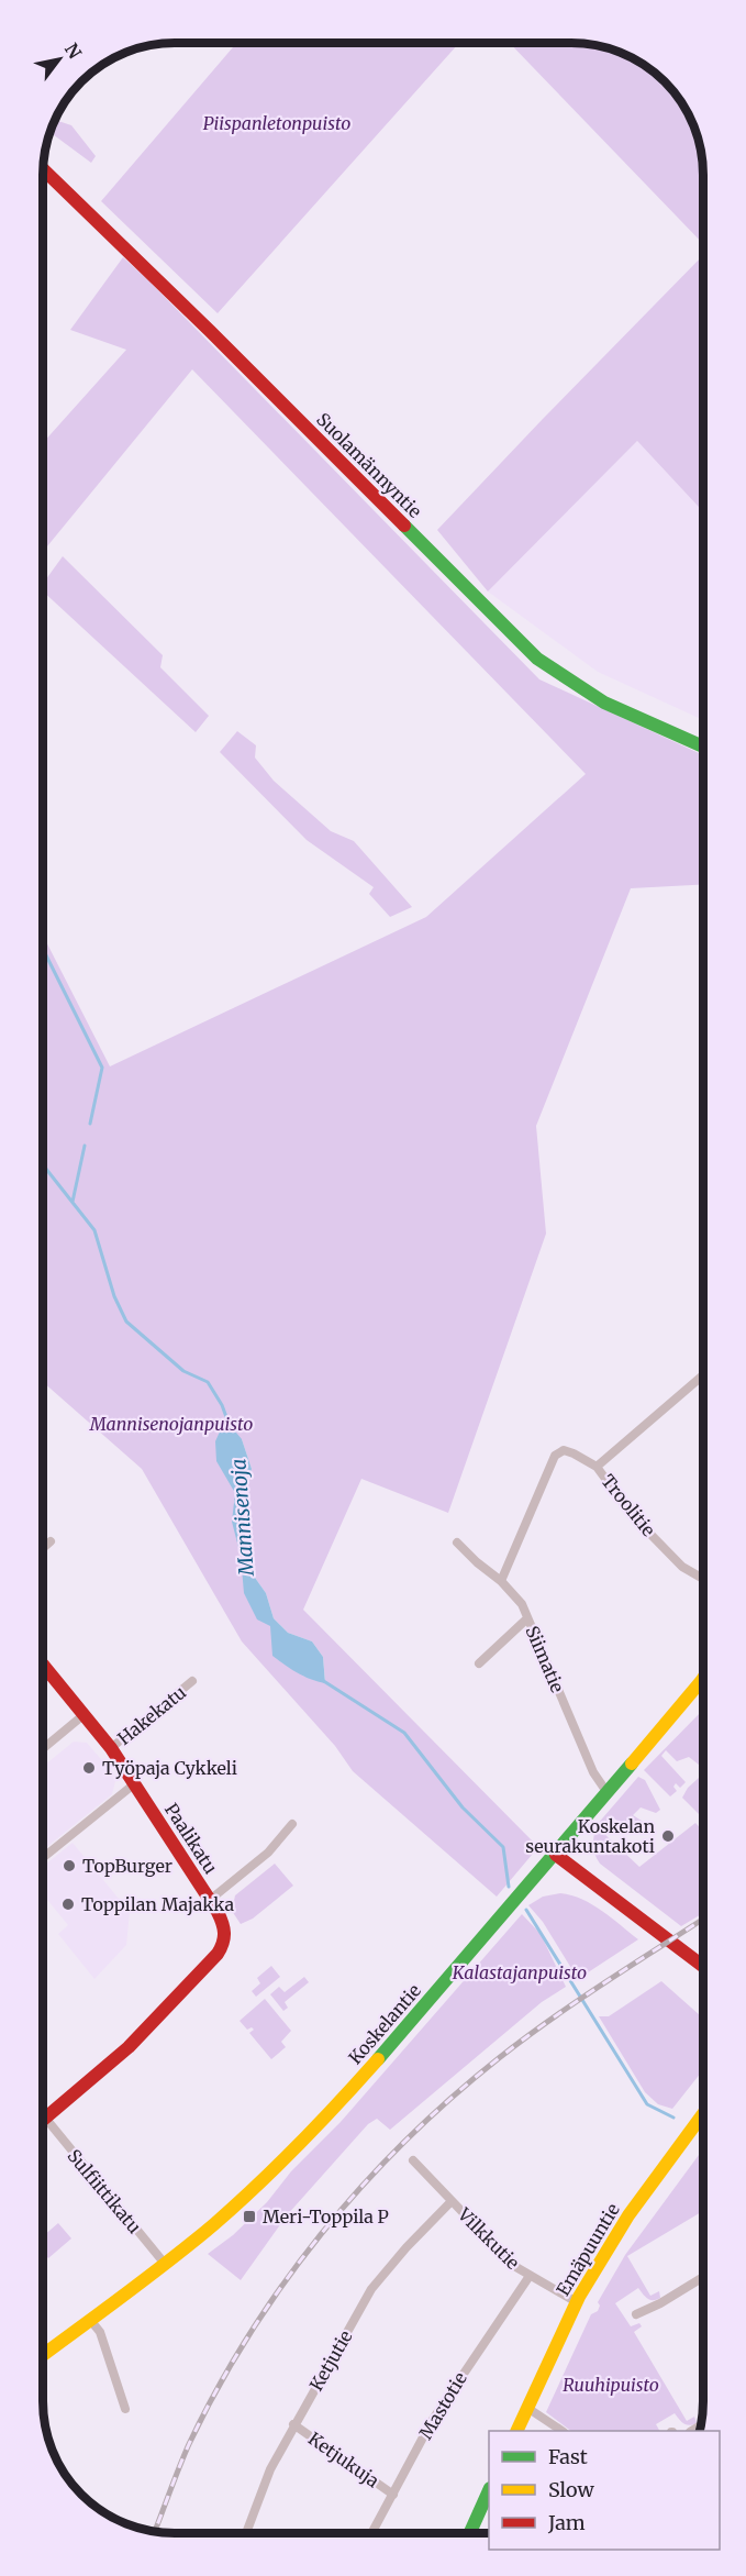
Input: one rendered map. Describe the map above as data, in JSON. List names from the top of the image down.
{
  "streets": {
    "street": [
      "Suolamännyntie",
      "Troolitie",
      "Siimatie",
      "Hakekatu",
      "Paalikatu",
      "Koskelantie",
      "Sulfiittikatu",
      "Vilkkutie",
      "Emäpuuntie",
      "Ketjutie",
      "Mastotie",
      "Ketjukuja"
    ]
  },
  "crossings": [
    ["Troolitie", "Siimatie"],
    ["Siimatie", "Koskelantie"],
    ["Hakekatu", "Paalikatu"],
    ["Paalikatu", "Sulfiittikatu"],
    ["Koskelantie", "Sulfiittikatu"],
    ["Vilkkutie", "Emäpuuntie"],
    ["Vilkkutie", "Ketjutie"],
    ["Vilkkutie", "Mastotie"],
    ["Ketjutie", "Ketjukuja"],
    ["Mastotie", "Ketjukuja"]
  ],
  "water": ["Mannisenoja"],
  "parks": [
    "Piispanletonpuisto",
    "Mannisenojanpuisto",
    "Kalastajanpuisto",
    "Ruuhipuisto"
  ],
  "places": {
    "other": [
      "Työpaja Cykkeli",
      "Koskelan seurakuntakoti",
      "TopBurger",
      "Toppilan Majakka"
    ],
    "transit": ["Meri-Toppila P"]
  },
  "legend": ["Fast", "Slow", "Jam"],
  "north": "top right"
}
